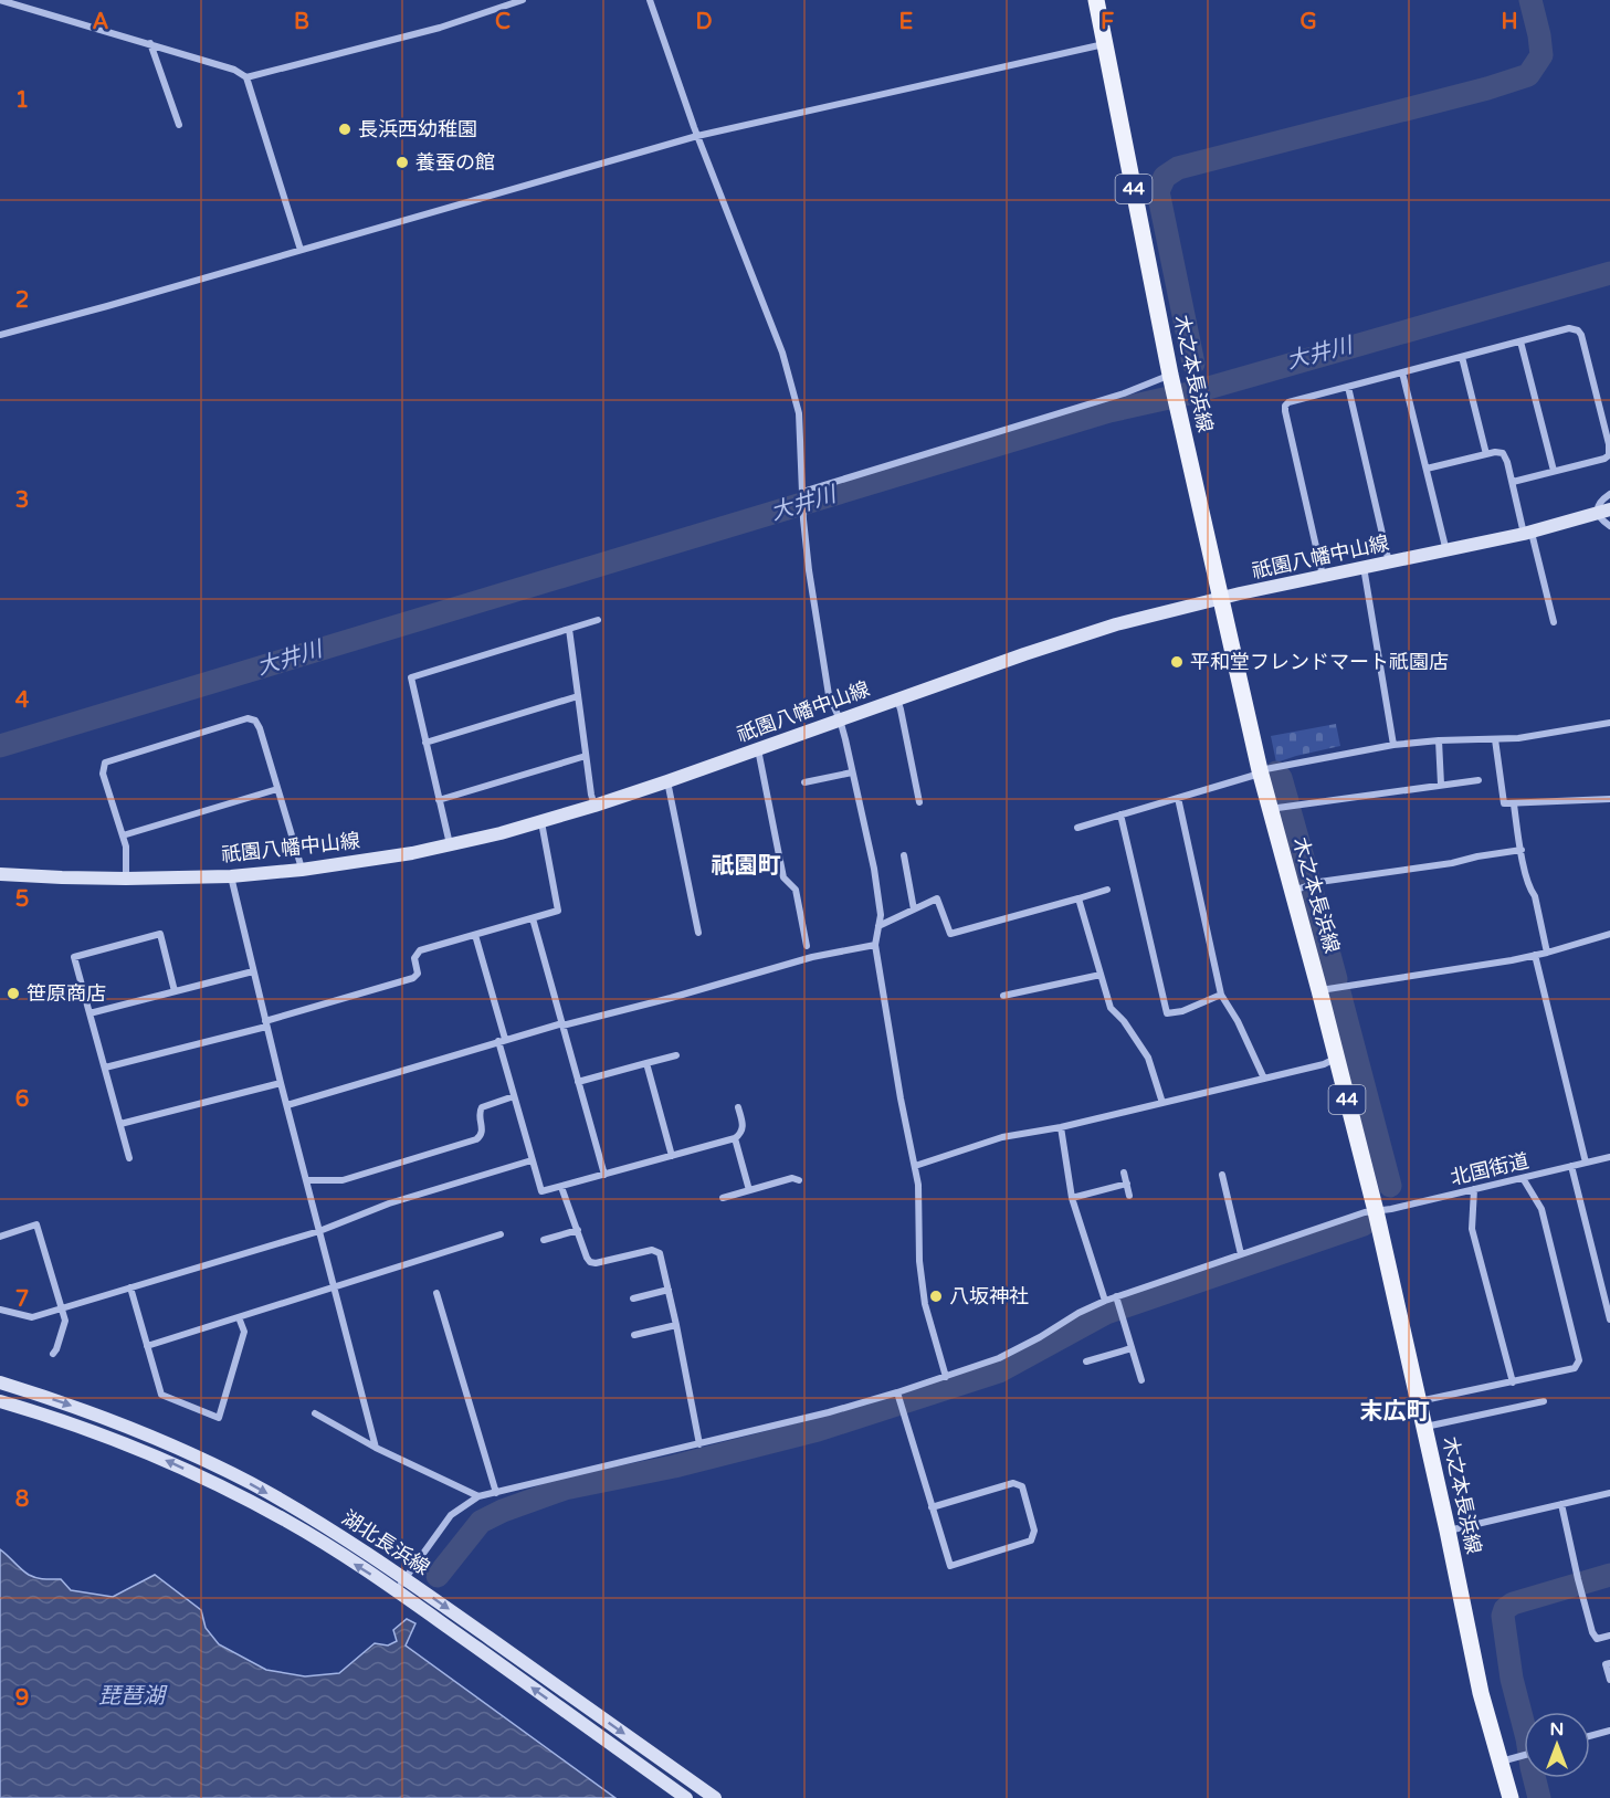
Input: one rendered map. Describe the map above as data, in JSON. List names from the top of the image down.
{
  "streets": {
    "main road": [
      "44",
      "木之本長浜線",
      "祇園八幡中山線",
      "湖北長浜線"
    ],
    "street": ["北国街道"]
  },
  "crossings": [
    ["木之本長浜線", "祇園八幡中山線"],
    ["木之本長浜線", "北国街道"]
  ],
  "districts": ["祇園町", "末広町"],
  "water": ["大井川", "琵琶湖"],
  "places": [
    "長浜西幼稚園",
    "養蚕の館",
    "平和堂フレンドマート祇園店",
    "笹原商店",
    "八坂神社"
  ],
  "north": "top",
  "grid": {
    "columns": [
      "A",
      "B",
      "C",
      "D",
      "E",
      "F",
      "G",
      "H"
    ],
    "rows": [
      "1",
      "2",
      "3",
      "4",
      "5",
      "6",
      "7",
      "8",
      "9"
    ]
  }
}
